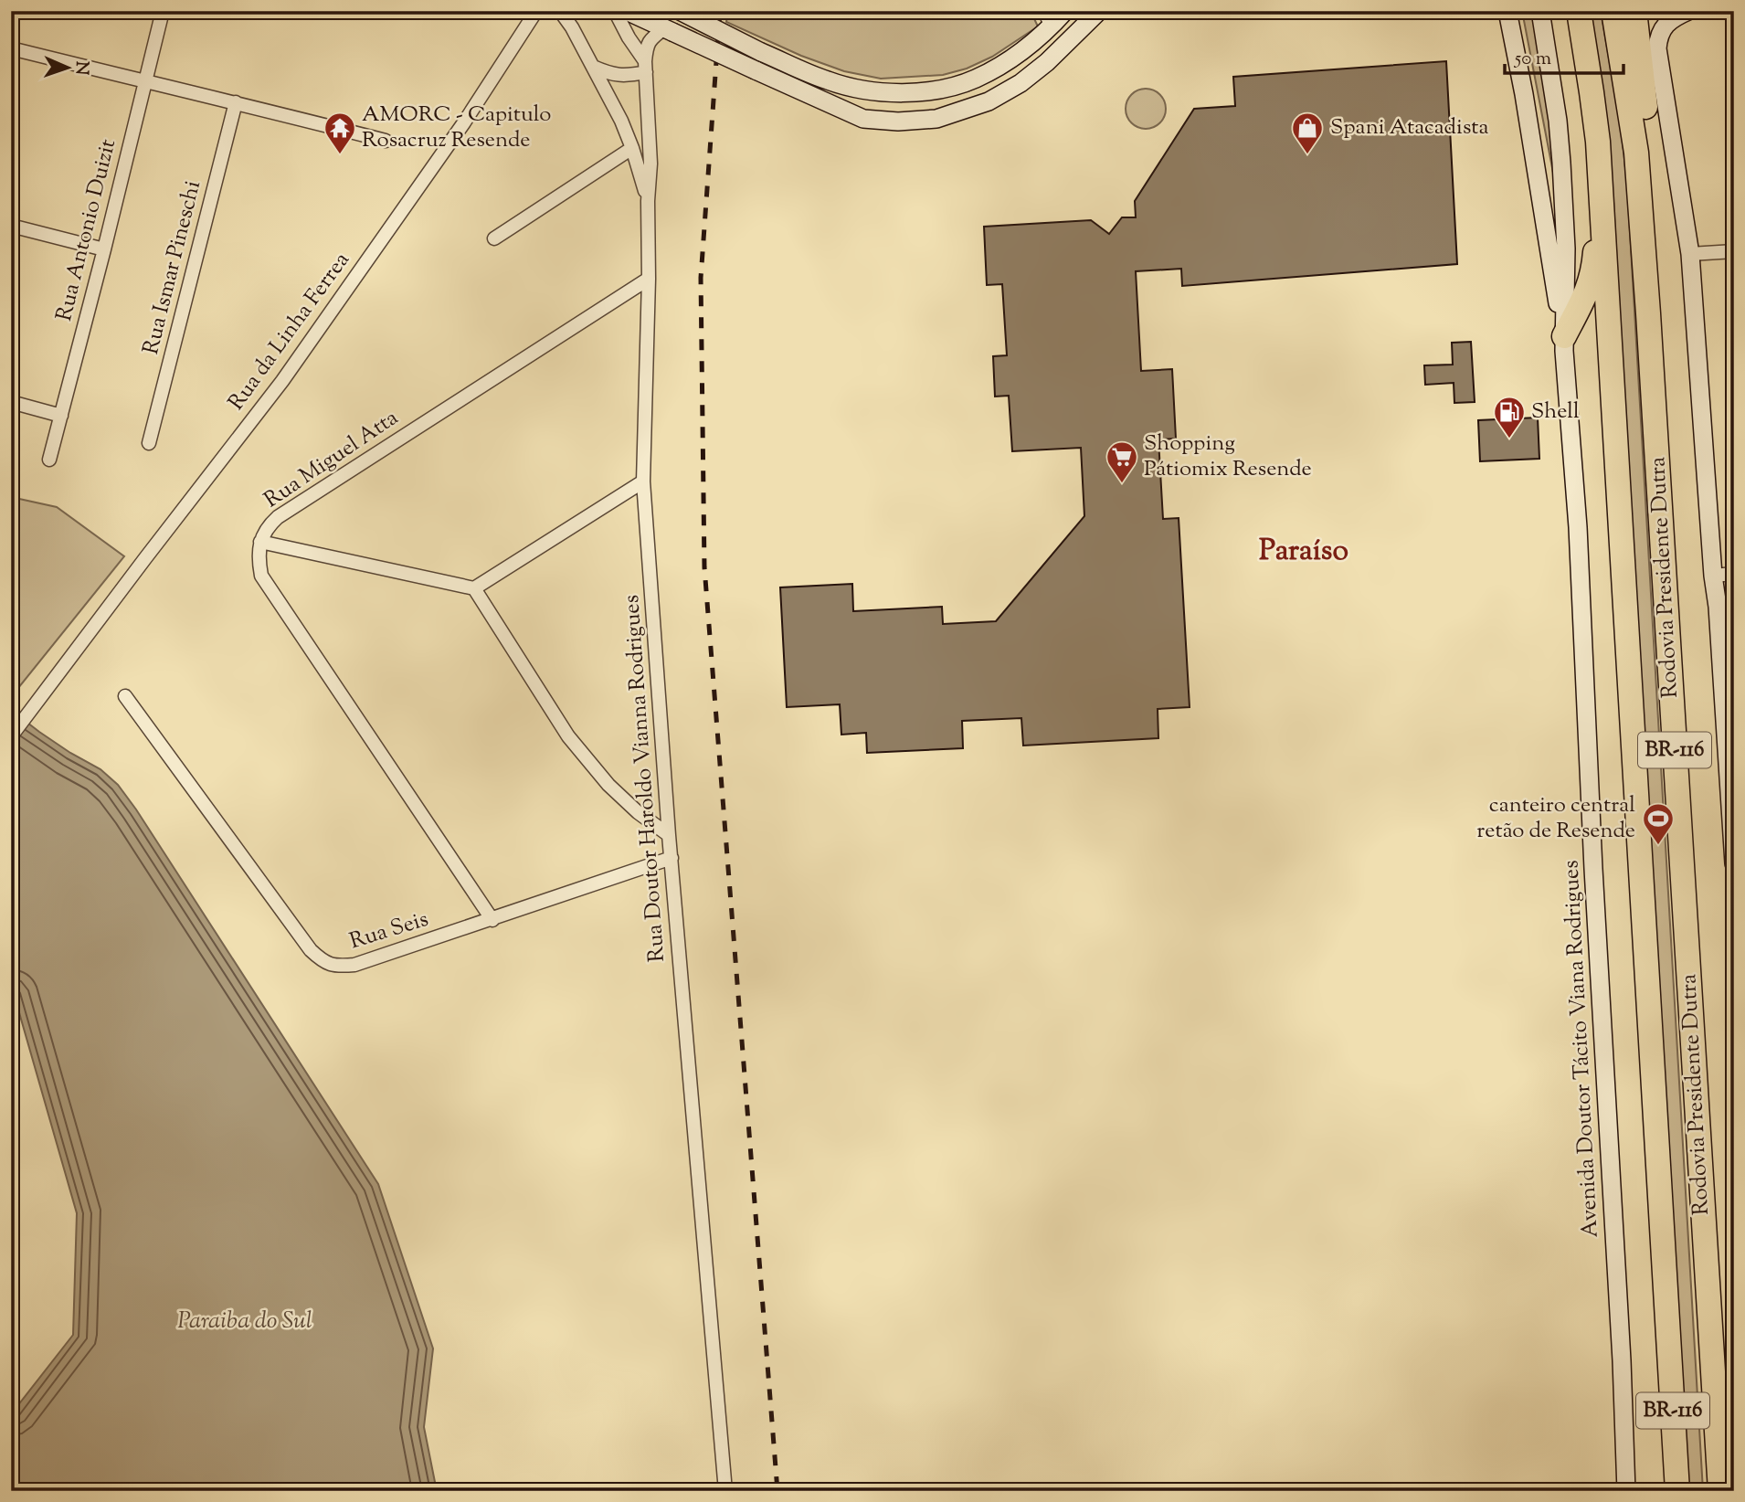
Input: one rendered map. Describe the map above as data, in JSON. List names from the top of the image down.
{
  "streets": {
    "highway": ["Rodovia Presidente Dutra", "BR-116"],
    "main road": ["Avenida Doutor Tácito Viana Rodrigues"],
    "street": [
      "Rua Antonio Duizit",
      "Rua Ismar Pineschi",
      "Rua da Linha Ferrea",
      "Rua Miguel Atta",
      "Rua Doutor Haroldo Vianna Rodrigues",
      "Rua Seis"
    ]
  },
  "crossings": [
    ["Rua Miguel Atta", "Rua Doutor Haroldo Vianna Rodrigues"],
    ["Rua Miguel Atta", "Rua Seis"],
    ["Rua Doutor Haroldo Vianna Rodrigues", "Rua Seis"]
  ],
  "districts": ["Paraíso"],
  "water": ["Paraiba do Sul"],
  "places": {
    "temple": ["AMORC - Capitulo Rosacruz Resende"],
    "shop": ["Spani Atacadista"],
    "fuel station": ["Shell"],
    "supermarket": ["Shopping Pátiomix Resende"],
    "sports": ["canteiro central retão de Resende"]
  },
  "scale_bar": "50 m",
  "north": "right"
}
